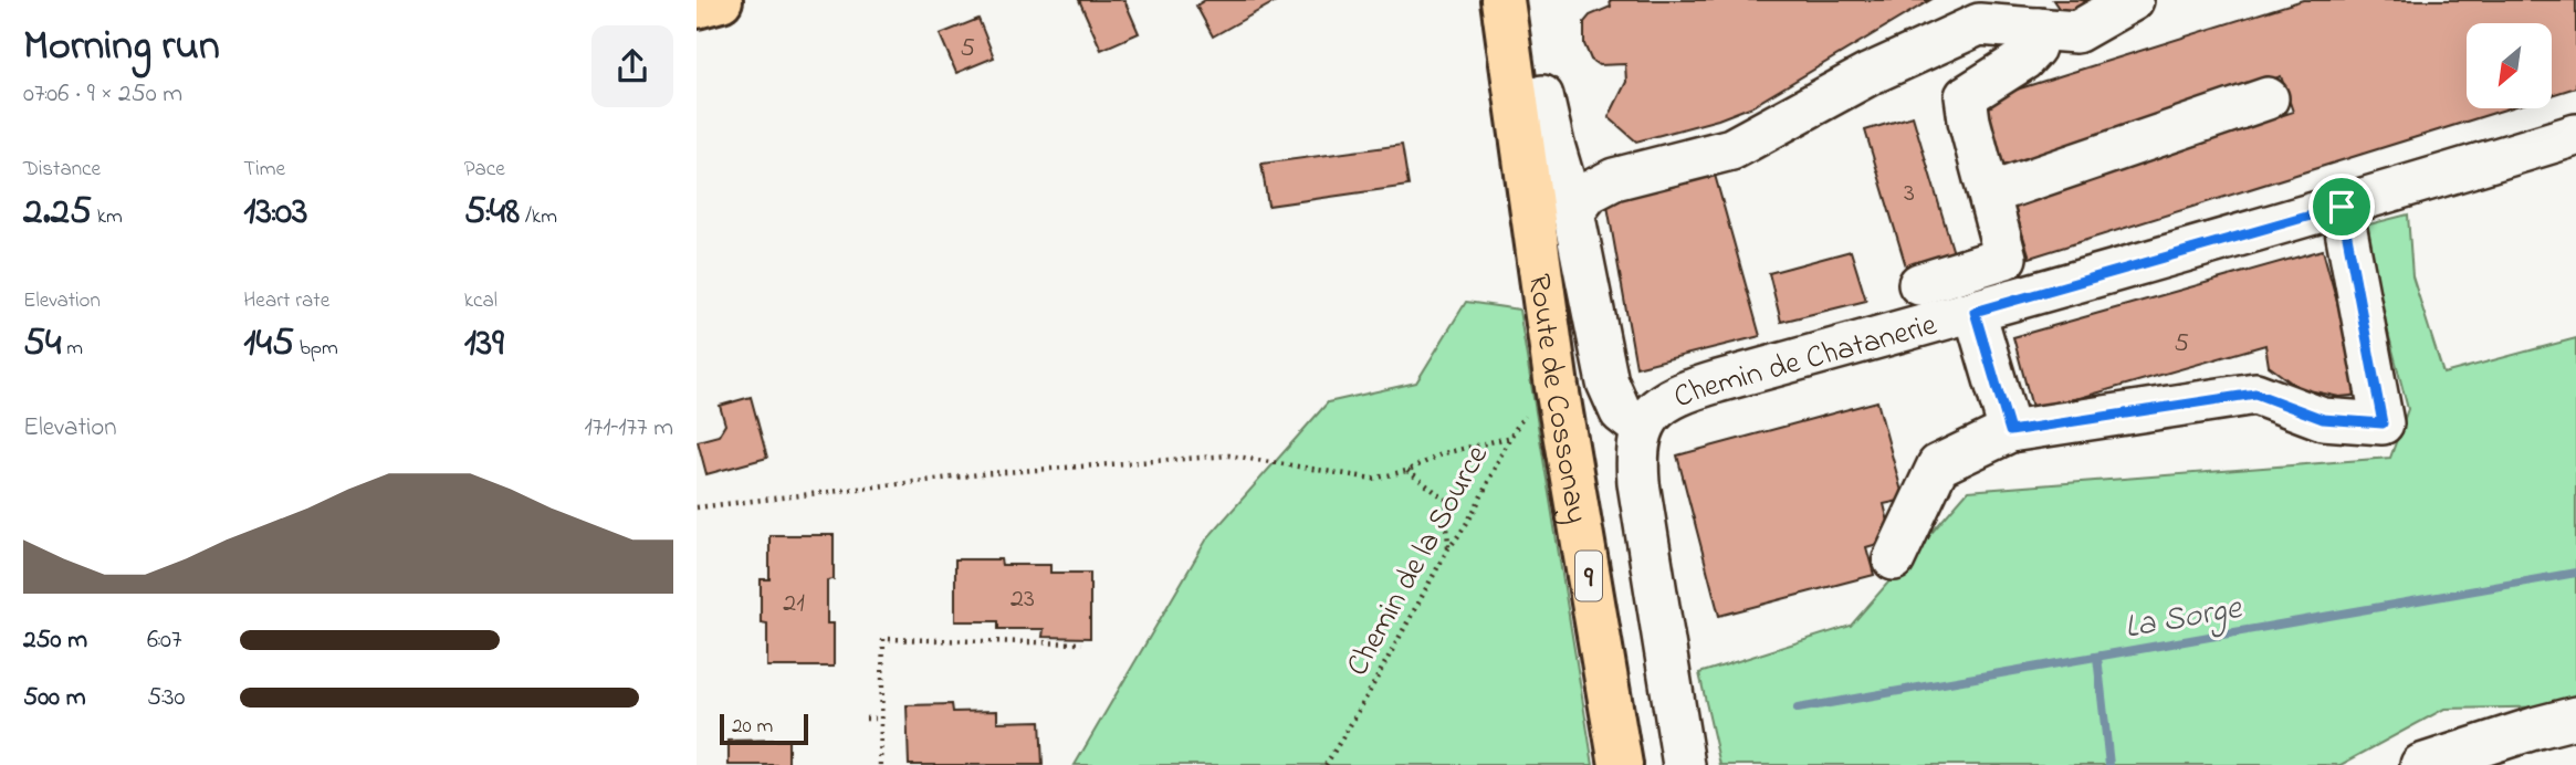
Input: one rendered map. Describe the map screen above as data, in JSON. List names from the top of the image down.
{
  "streets": {
    "main road": ["Route de Cossonay", "9"],
    "street": ["Chemin de Chatanerie"],
    "path": ["Chemin de la Source"]
  },
  "crossings": [
    ["Route de Cossonay", "Chemin de la Source"]
  ],
  "water": ["La Sorge"],
  "house_numbers": [
    "5",
    "3",
    "5",
    "23",
    "21"
  ],
  "scale_bar": "20 m",
  "north": "bottom left",
  "page": {
    "heading": ["Morning run", "07:06 · 9 × 250 m"],
    "stats": [
      ["Distance", "2.25 km"],
      ["Time", "13:03"],
      ["Pace", "5:48 /km"],
      ["Elevation", "54 m"],
      ["Heart rate", "145 bpm"],
      ["kcal", "139"]
    ],
    "chart": ["Elevation", "171–177 m"],
    "list": [
      {
        "name": "250 m",
        "note": "6:07"
      },
      {
        "name": "500 m",
        "note": "5:30"
      }
    ],
    "scale": "20 m"
  }
}
